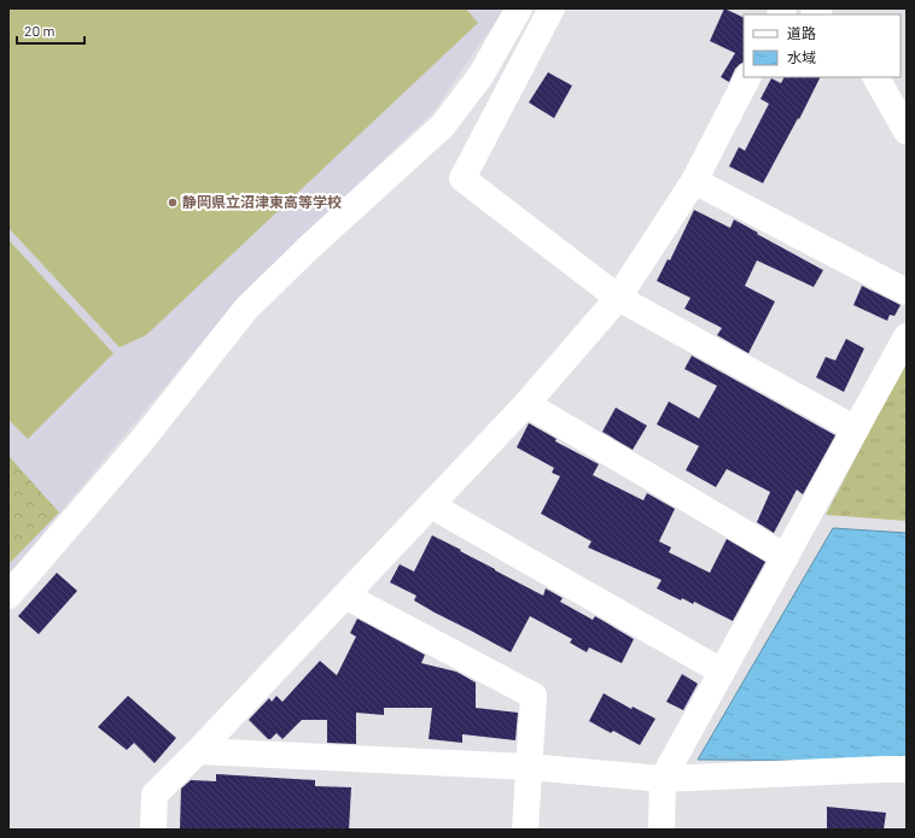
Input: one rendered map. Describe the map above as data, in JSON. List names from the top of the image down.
{
  "places": ["静岡県立沼津東高等学校"],
  "legend": ["道路", "水域"],
  "scale_bar": "20 m"
}
